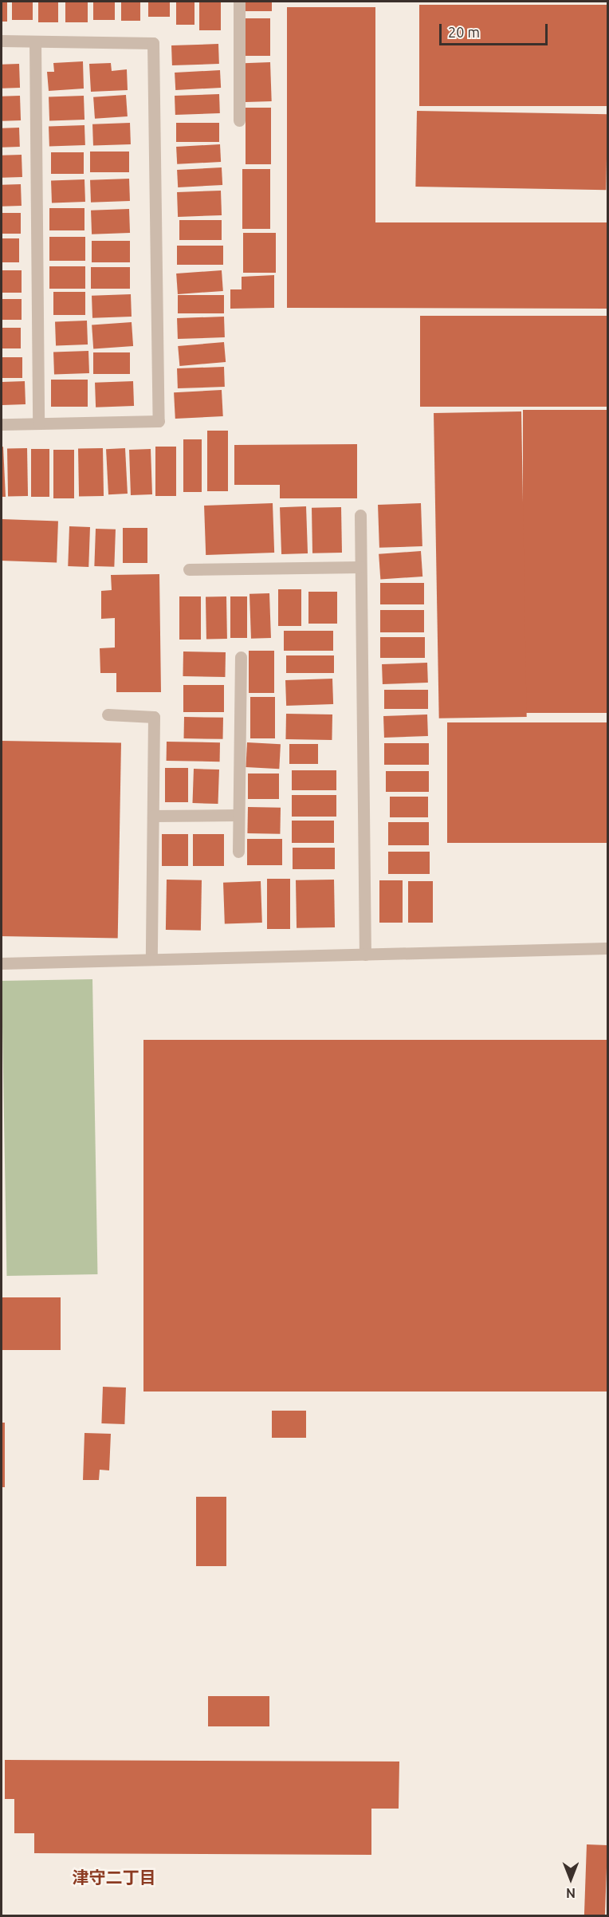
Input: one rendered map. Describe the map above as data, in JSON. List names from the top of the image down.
{
  "districts": ["津守二丁目"],
  "scale_bar": "20 m",
  "north": "bottom"
}
